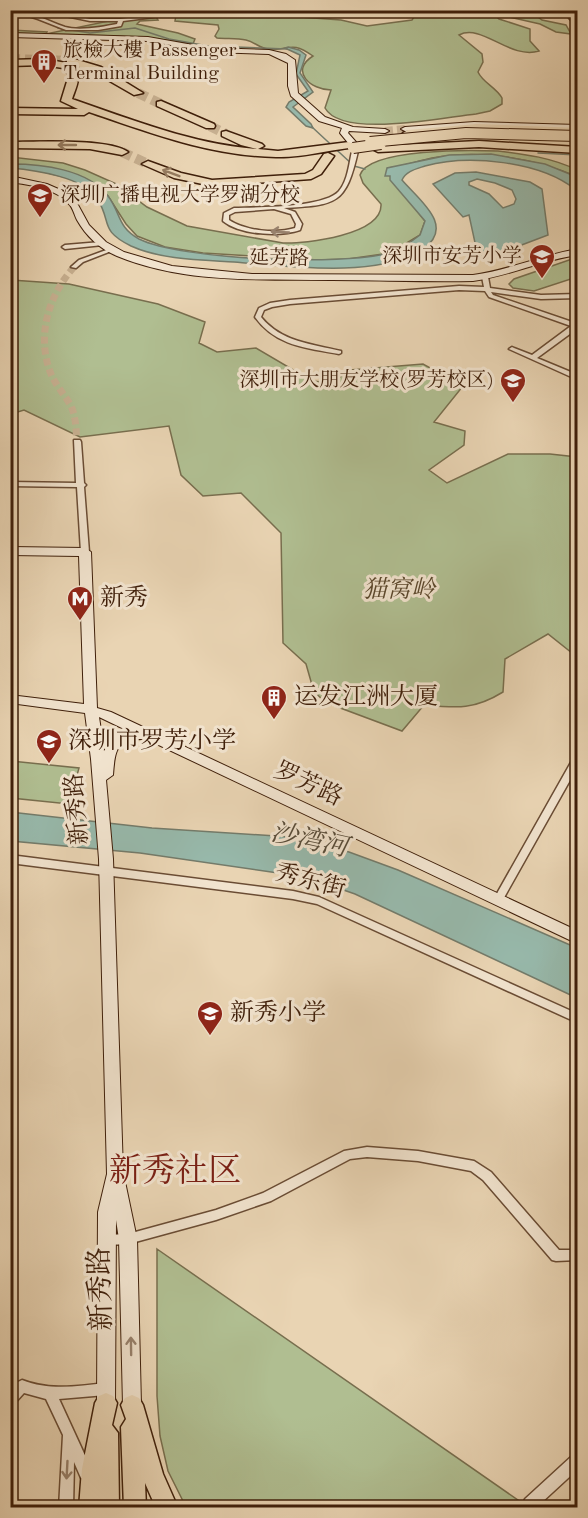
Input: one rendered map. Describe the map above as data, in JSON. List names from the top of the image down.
{
  "streets": {
    "main road": ["延芳路", "罗芳路", "新秀路"],
    "street": ["秀东街"]
  },
  "crossings": [
    ["罗芳路", "新秀路"],
    ["新秀路", "秀东街"]
  ],
  "districts": ["新秀社区"],
  "water": ["沙湾河"],
  "parks": ["猫窝岭"],
  "places": {
    "building": ["旅檢大樓 Passenger Terminal Building", "运发江洲大厦"],
    "school or university": [
      "深圳广播电视大学罗湖分校",
      "深圳市安芳小学",
      "深圳市大朋友学校(罗芳校区)",
      "深圳市罗芳小学",
      "新秀小学"
    ],
    "metro station": ["新秀"]
  }
}
